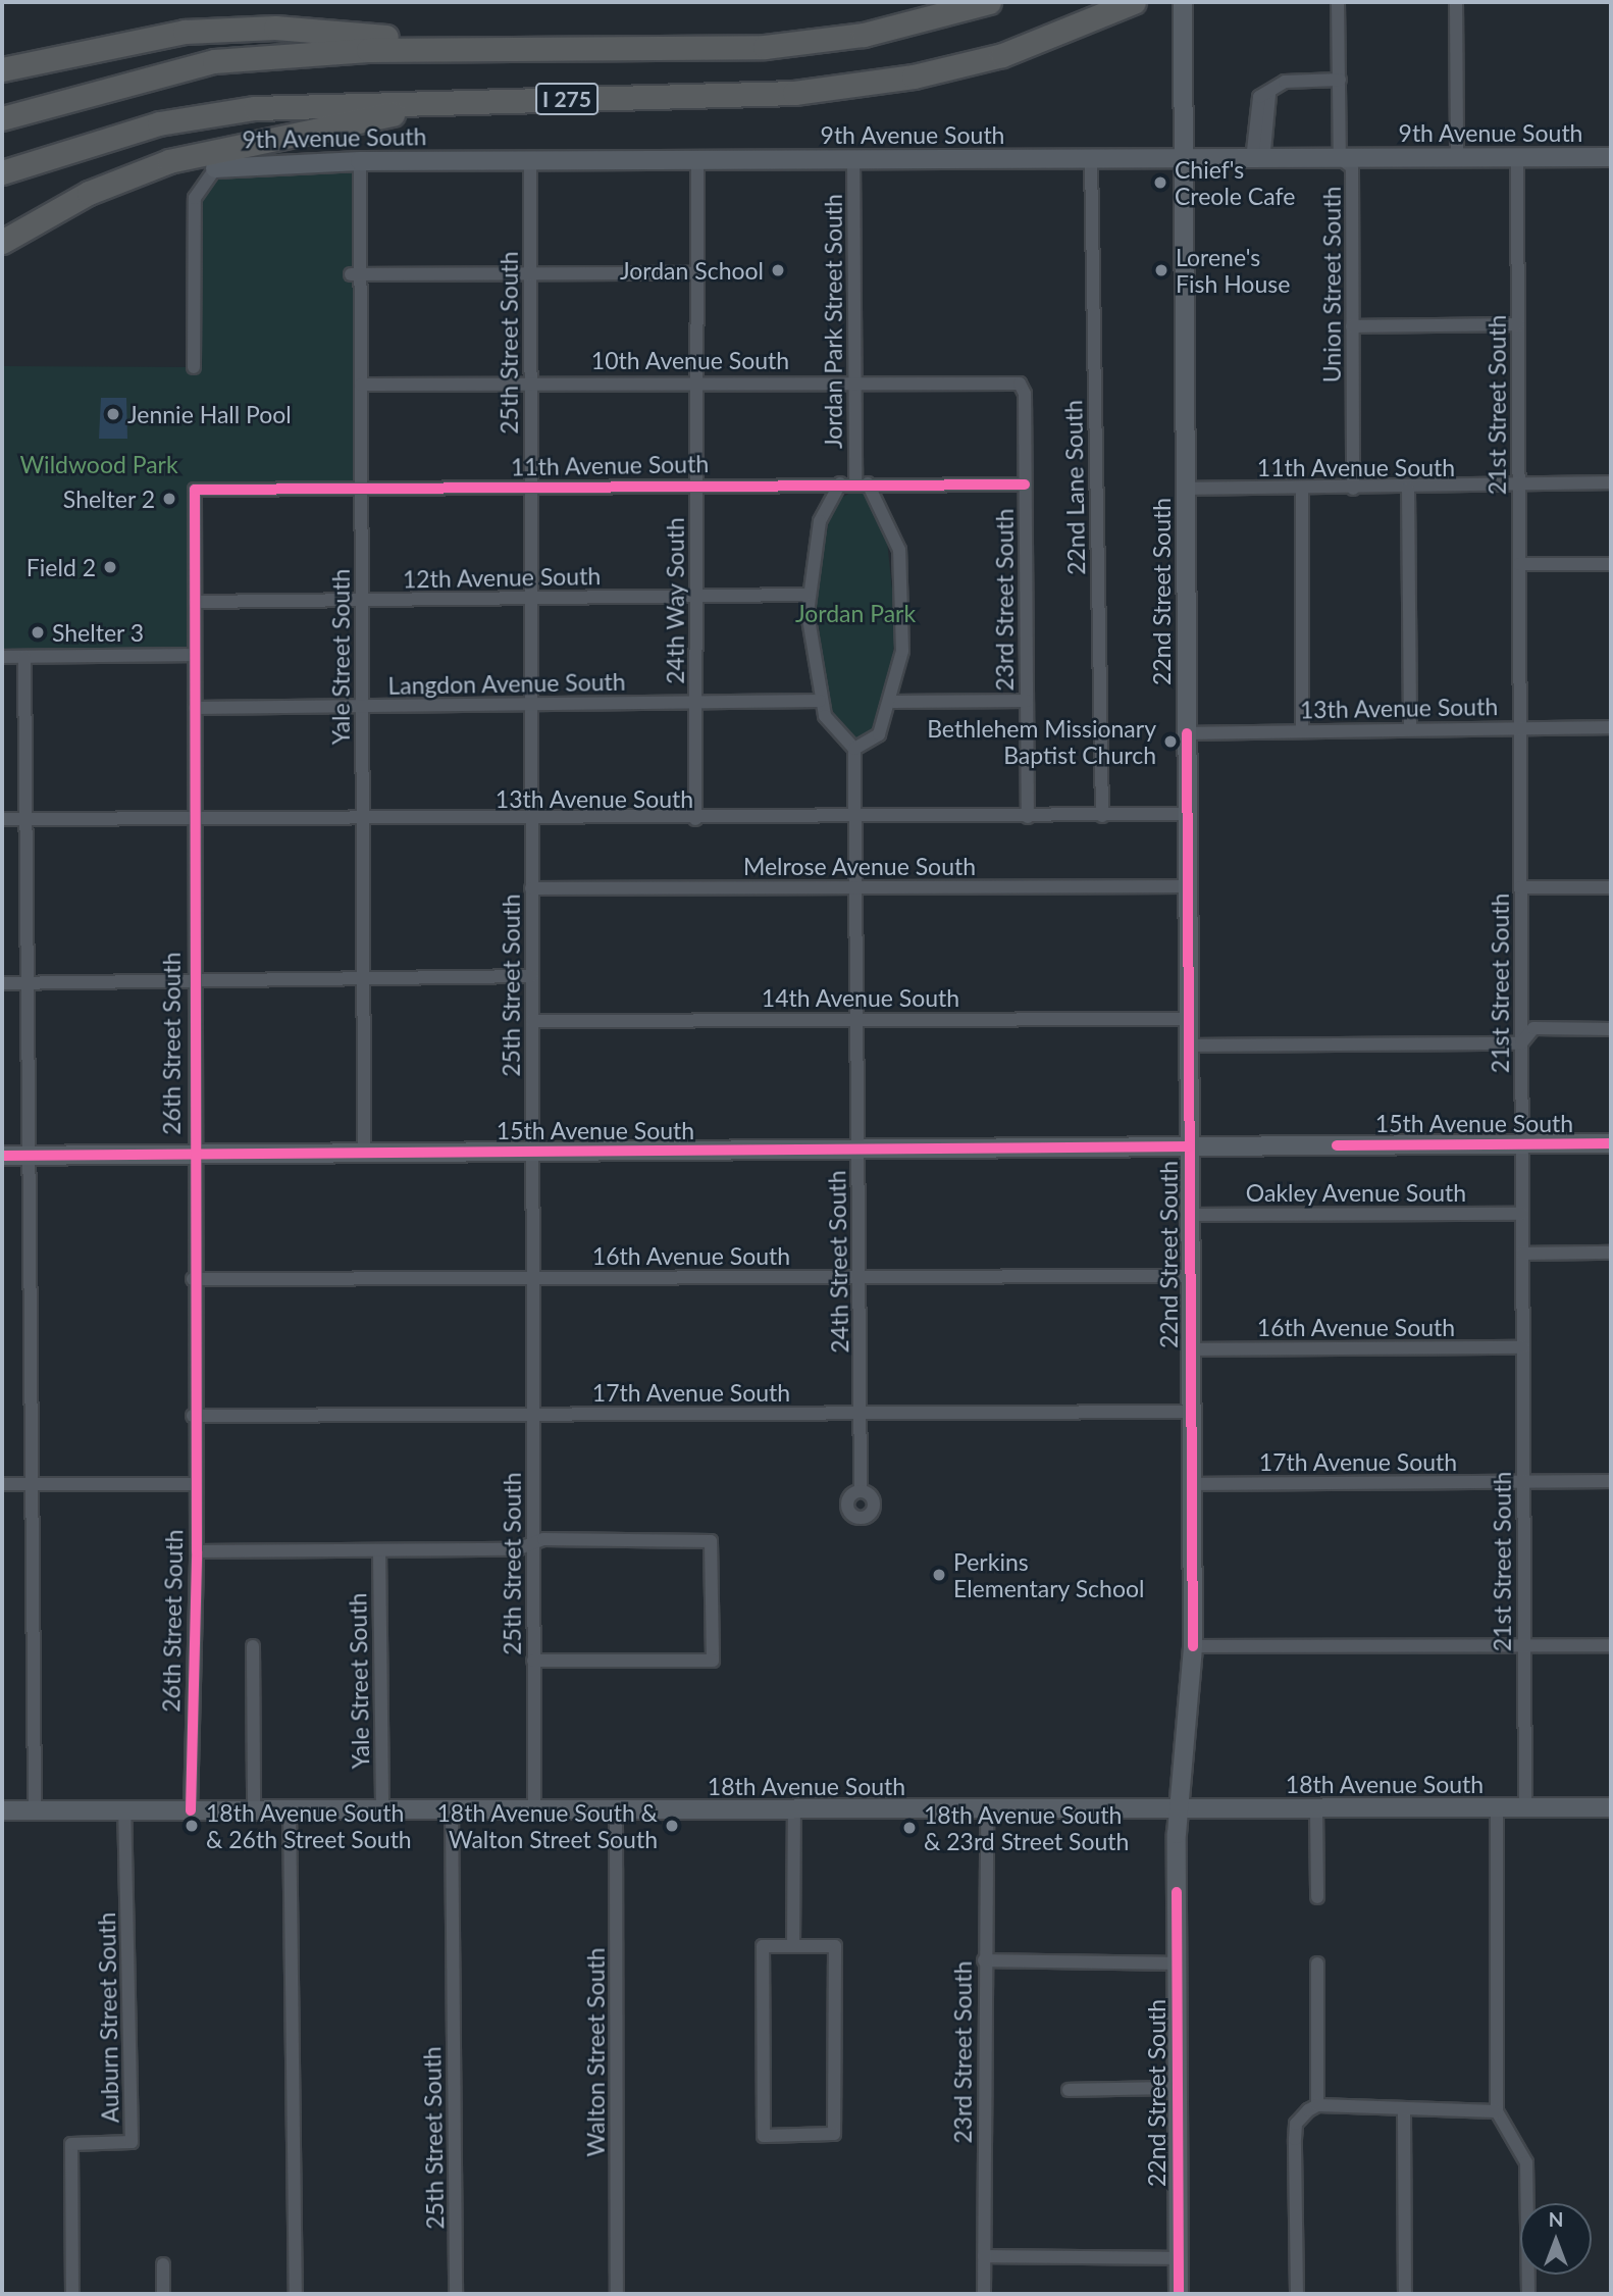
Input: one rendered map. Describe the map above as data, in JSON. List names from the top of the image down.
{
  "streets": {
    "highway": ["I 275"],
    "street": [
      "9th Avenue South",
      "Union Street South",
      "Jordan Park Street South",
      "25th Street South",
      "10th Avenue South",
      "21st Street South",
      "11th Avenue South",
      "22nd Lane South",
      "12th Avenue South",
      "22nd Street South",
      "23rd Street South",
      "24th Way South",
      "Yale Street South",
      "Langdon Avenue South",
      "13th Avenue South",
      "Melrose Avenue South",
      "14th Avenue South",
      "26th Street South",
      "15th Avenue South",
      "Oakley Avenue South",
      "16th Avenue South",
      "24th Street South",
      "17th Avenue South",
      "18th Avenue South",
      "Auburn Street South",
      "Walton Street South"
    ]
  },
  "crossings": [
    ["9th Avenue South", "Union Street South"],
    ["9th Avenue South", "Jordan Park Street South"],
    ["9th Avenue South", "25th Street South"],
    ["9th Avenue South", "21st Street South"],
    ["9th Avenue South", "22nd Lane South"],
    ["9th Avenue South", "22nd Street South"],
    ["9th Avenue South", "Yale Street South"],
    ["Union Street South", "11th Avenue South"],
    ["Jordan Park Street South", "10th Avenue South"],
    ["Jordan Park Street South", "11th Avenue South"],
    ["25th Street South", "10th Avenue South"],
    ["25th Street South", "11th Avenue South"],
    ["25th Street South", "12th Avenue South"],
    ["25th Street South", "Langdon Avenue South"],
    ["25th Street South", "13th Avenue South"],
    ["25th Street South", "Melrose Avenue South"],
    ["25th Street South", "14th Avenue South"],
    ["25th Street South", "15th Avenue South"],
    ["25th Street South", "16th Avenue South"],
    ["25th Street South", "17th Avenue South"],
    ["25th Street South", "18th Avenue South"],
    ["10th Avenue South", "23rd Street South"],
    ["10th Avenue South", "24th Way South"],
    ["10th Avenue South", "Yale Street South"],
    ["21st Street South", "11th Avenue South"],
    ["21st Street South", "13th Avenue South"],
    ["21st Street South", "15th Avenue South"],
    ["21st Street South", "Oakley Avenue South"],
    ["21st Street South", "16th Avenue South"],
    ["21st Street South", "17th Avenue South"],
    ["21st Street South", "18th Avenue South"],
    ["11th Avenue South", "22nd Street South"],
    ["11th Avenue South", "23rd Street South"],
    ["11th Avenue South", "24th Way South"],
    ["11th Avenue South", "Yale Street South"],
    ["11th Avenue South", "26th Street South"],
    ["22nd Lane South", "13th Avenue South"],
    ["12th Avenue South", "24th Way South"],
    ["12th Avenue South", "Yale Street South"],
    ["12th Avenue South", "26th Street South"],
    ["22nd Street South", "13th Avenue South"],
    ["22nd Street South", "Melrose Avenue South"],
    ["22nd Street South", "14th Avenue South"],
    ["22nd Street South", "15th Avenue South"],
    ["22nd Street South", "Oakley Avenue South"],
    ["22nd Street South", "16th Avenue South"],
    ["22nd Street South", "17th Avenue South"],
    ["22nd Street South", "18th Avenue South"],
    ["23rd Street South", "13th Avenue South"],
    ["23rd Street South", "18th Avenue South"],
    ["24th Way South", "Langdon Avenue South"],
    ["24th Way South", "13th Avenue South"],
    ["Yale Street South", "Langdon Avenue South"],
    ["Yale Street South", "13th Avenue South"],
    ["Yale Street South", "15th Avenue South"],
    ["Yale Street South", "18th Avenue South"],
    ["Langdon Avenue South", "26th Street South"],
    ["13th Avenue South", "26th Street South"],
    ["13th Avenue South", "24th Street South"],
    ["Melrose Avenue South", "24th Street South"],
    ["14th Avenue South", "24th Street South"],
    ["26th Street South", "15th Avenue South"],
    ["26th Street South", "16th Avenue South"],
    ["26th Street South", "17th Avenue South"],
    ["26th Street South", "18th Avenue South"],
    ["15th Avenue South", "24th Street South"],
    ["16th Avenue South", "24th Street South"],
    ["24th Street South", "17th Avenue South"],
    ["18th Avenue South", "Auburn Street South"],
    ["18th Avenue South", "Walton Street South"]
  ],
  "parks": ["Wildwood Park", "Jordan Park"],
  "places": [
    "Chief's Creole Cafe",
    "Jordan School",
    "Lorene's Fish House",
    "Jennie Hall Pool",
    "Shelter 2",
    "Field 2",
    "Shelter 3",
    "Bethlehem Missionary Baptist Church",
    "Perkins Elementary School",
    "18th Avenue South & 26th Street South",
    "18th Avenue South & Walton Street South",
    "18th Avenue South & 23rd Street South"
  ],
  "north": "top"
}
